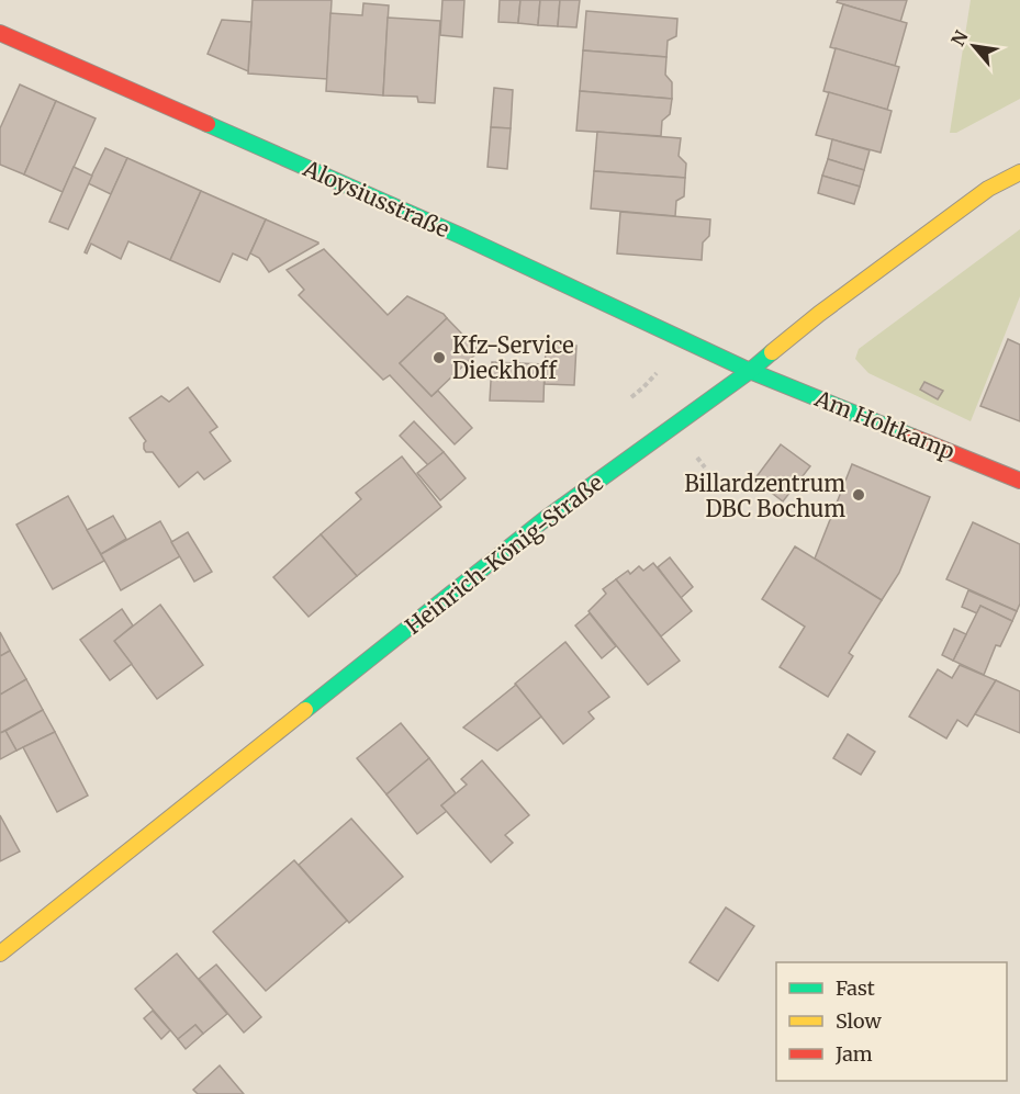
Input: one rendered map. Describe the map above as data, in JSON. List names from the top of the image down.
{
  "streets": {
    "main road": ["Aloysiusstraße", "Am Holtkamp", "Heinrich-König-Straße"]
  },
  "crossings": [
    ["Aloysiusstraße", "Am Holtkamp"],
    ["Aloysiusstraße", "Heinrich-König-Straße"],
    ["Am Holtkamp", "Heinrich-König-Straße"]
  ],
  "places": ["Kfz-Service Dieckhoff", "Billardzentrum DBC Bochum"],
  "legend": ["Fast", "Slow", "Jam"],
  "north": "top left"
}
